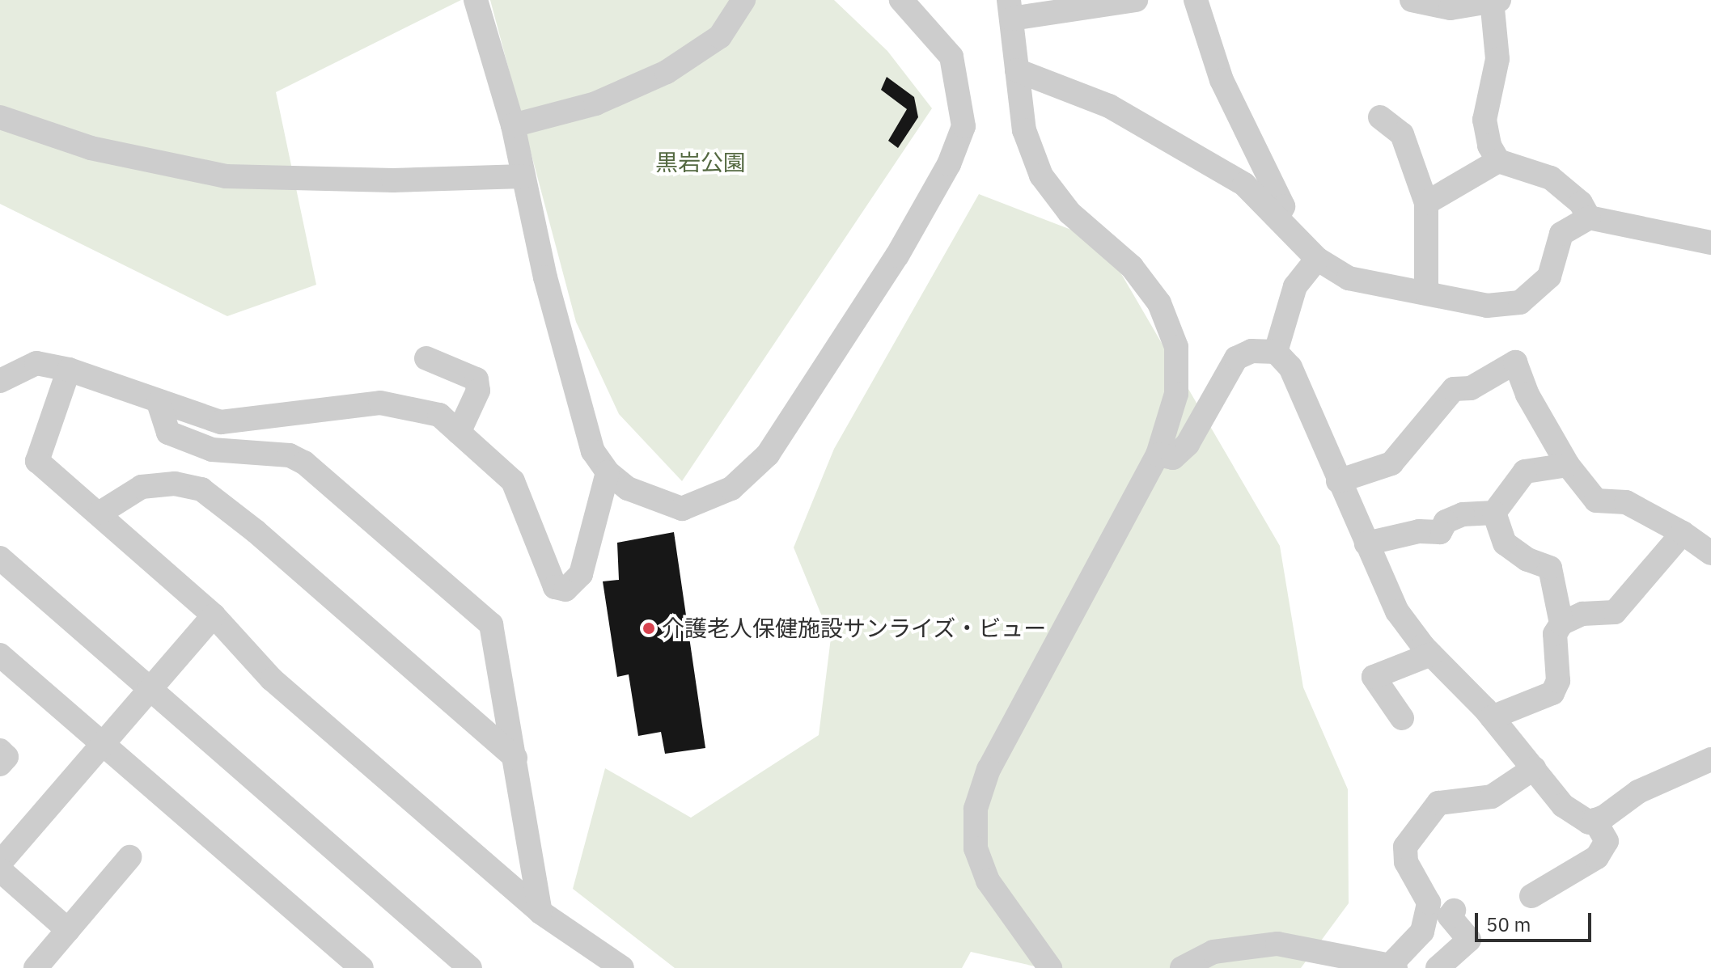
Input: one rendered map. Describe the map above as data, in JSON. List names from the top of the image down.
{
  "parks": ["黒岩公園"],
  "places": ["介護老人保健施設サンライズ・ビュー"],
  "scale_bar": "50 m"
}
